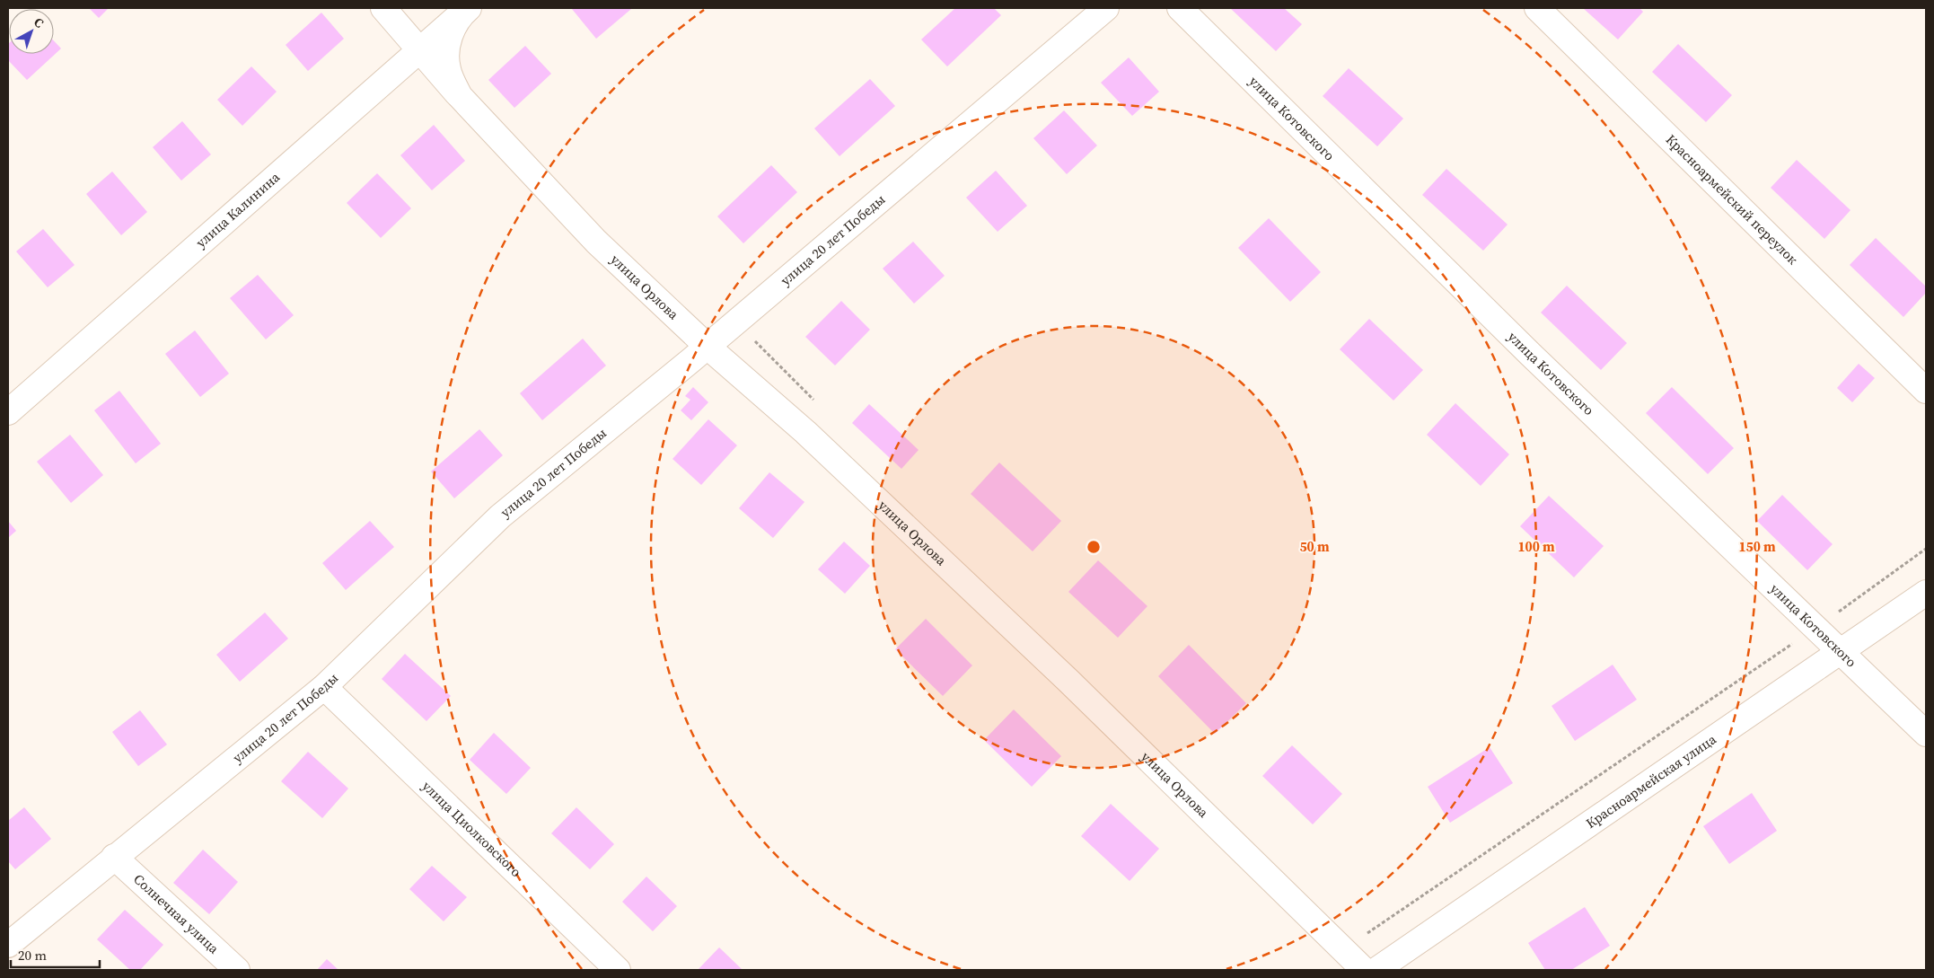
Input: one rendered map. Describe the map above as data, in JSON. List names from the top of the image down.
{
  "streets": {
    "street": [
      "улица Котовского",
      "Красноармейский переулок",
      "улица Калинина",
      "улица 20 лет Победы",
      "улица Орлова",
      "Красноармейская улица",
      "улица Циолковского",
      "Солнечная улица"
    ]
  },
  "crossings": [
    ["улица Котовского", "Красноармейская улица"],
    ["улица Калинина", "улица Орлова"],
    ["улица 20 лет Победы", "улица Орлова"],
    ["улица 20 лет Победы", "улица Циолковского"],
    ["улица 20 лет Победы", "Солнечная улица"]
  ],
  "scale_bar": "20 m",
  "north": "top right",
  "rings": ["50 m", "100 m", "150 m"]
}
